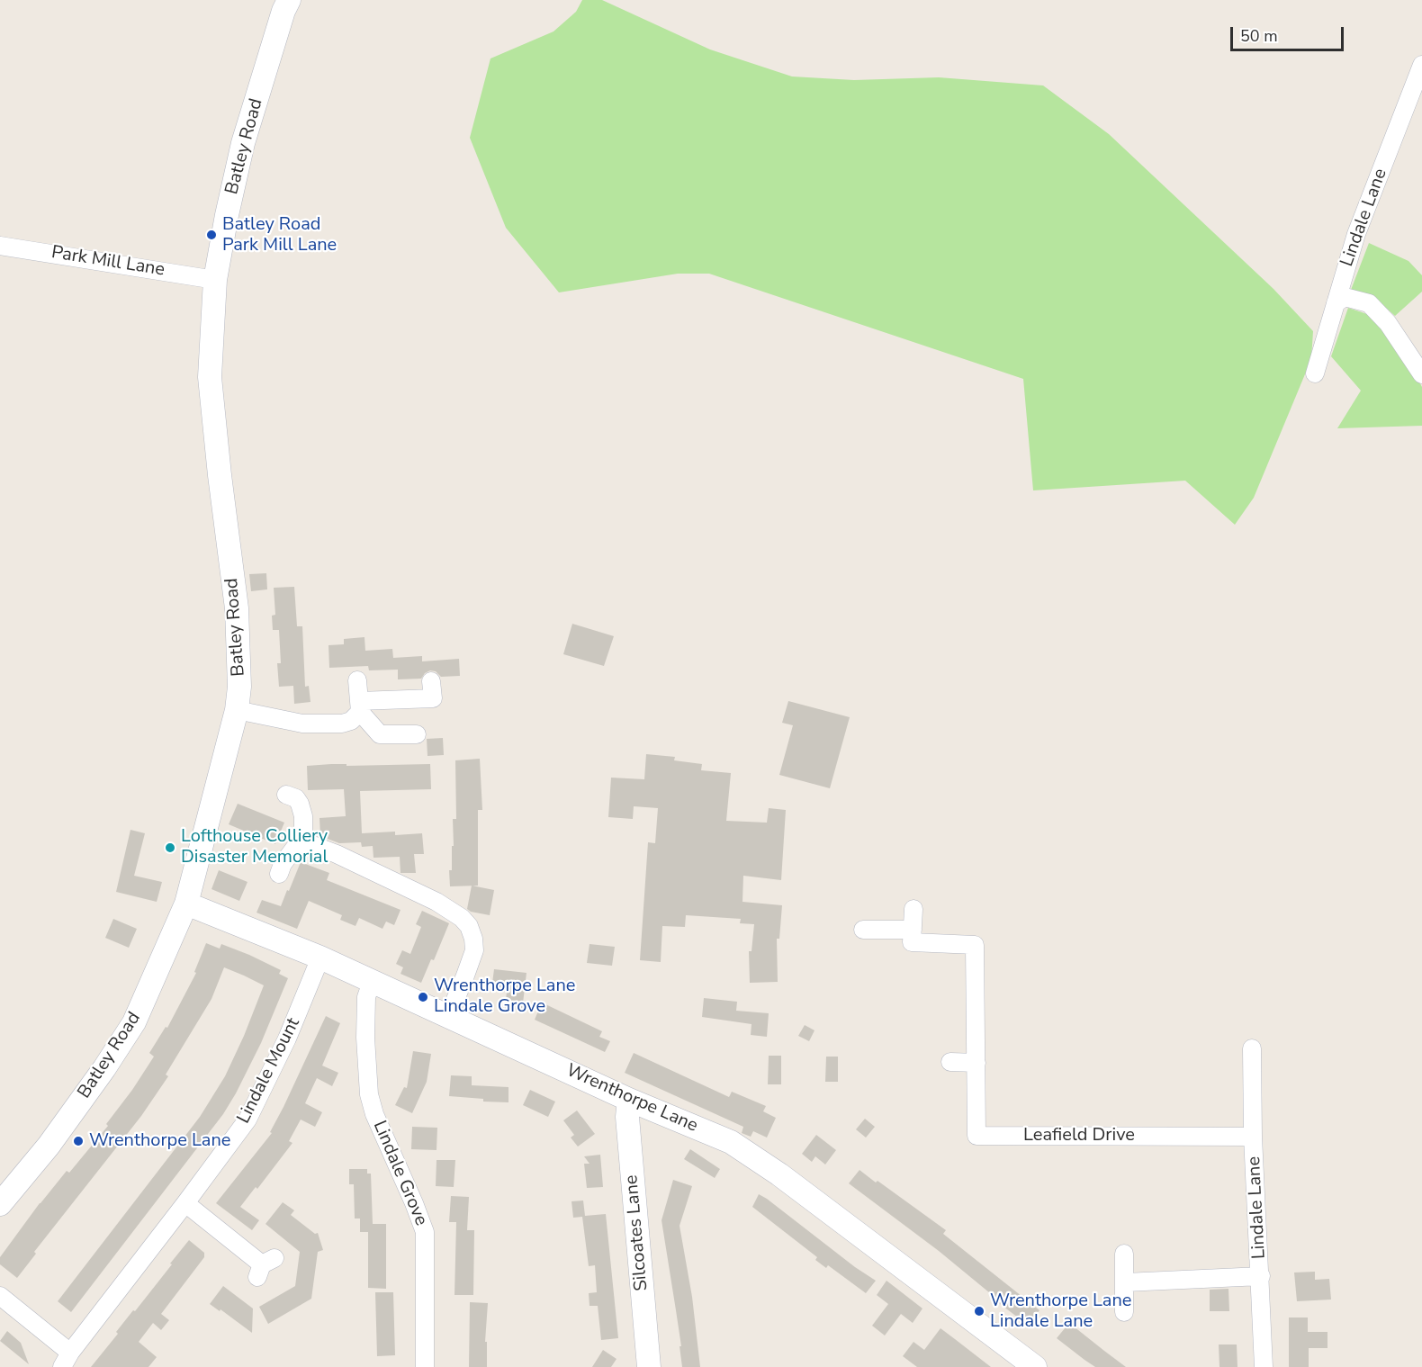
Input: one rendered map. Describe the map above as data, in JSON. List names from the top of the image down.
{
  "streets": {
    "street": [
      "Batley Road",
      "Lindale Lane",
      "Park Mill Lane",
      "Lindale Mount",
      "Wrenthorpe Lane",
      "Leafield Drive",
      "Lindale Grove",
      "Silcoates Lane"
    ]
  },
  "crossings": [
    ["Batley Road", "Park Mill Lane"],
    ["Batley Road", "Wrenthorpe Lane"],
    ["Lindale Lane", "Leafield Drive"],
    ["Lindale Mount", "Wrenthorpe Lane"],
    ["Wrenthorpe Lane", "Lindale Grove"],
    ["Wrenthorpe Lane", "Silcoates Lane"]
  ],
  "places": [
    "Batley Road Park Mill Lane",
    "Lofthouse Colliery Disaster Memorial",
    "Wrenthorpe Lane Lindale Grove",
    "Wrenthorpe Lane",
    "Wrenthorpe Lane Lindale Lane"
  ],
  "scale_bar": "50 m"
}
